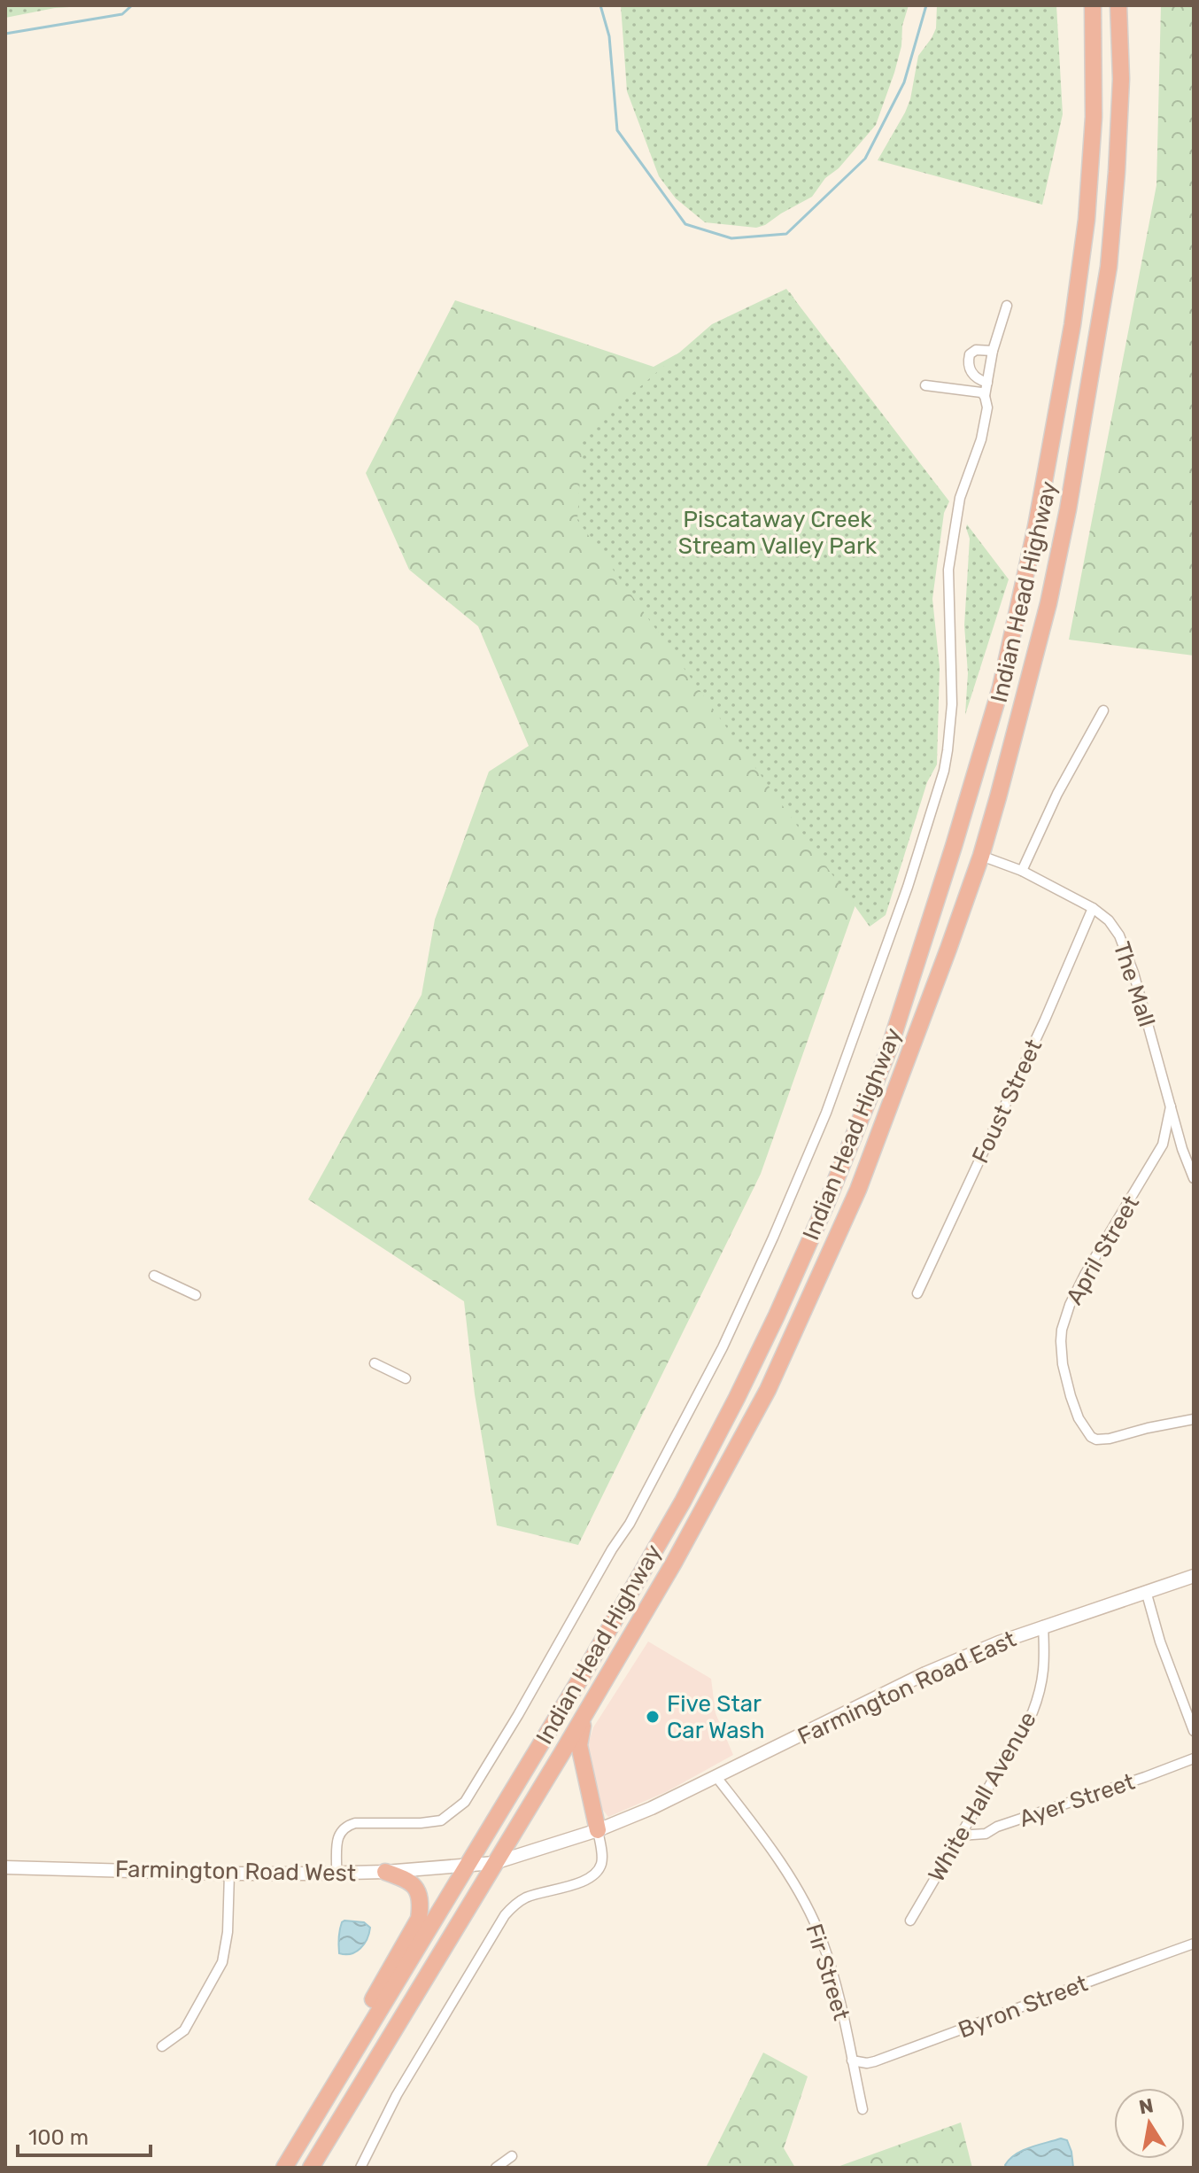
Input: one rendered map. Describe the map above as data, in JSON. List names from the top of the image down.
{
  "streets": {
    "highway": ["Indian Head Highway"],
    "main road": ["Farmington Road East", "Farmington Road West"],
    "street": [
      "The Mall",
      "Foust Street",
      "April Street",
      "White Hall Avenue",
      "Ayer Street",
      "Fir Street",
      "Byron Street"
    ]
  },
  "crossings": [
    ["Indian Head Highway", "The Mall"],
    ["Indian Head Highway", "Farmington Road East"],
    ["Indian Head Highway", "Farmington Road West"],
    ["The Mall", "Foust Street"],
    ["The Mall", "April Street"],
    ["Farmington Road East", "White Hall Avenue"],
    ["Farmington Road East", "Farmington Road West"],
    ["Farmington Road East", "Fir Street"],
    ["White Hall Avenue", "Ayer Street"],
    ["Fir Street", "Byron Street"]
  ],
  "parks": ["Piscataway Creek Stream Valley Park"],
  "places": ["Five Star Car Wash"],
  "scale_bar": "100 m",
  "north": "top"
}
